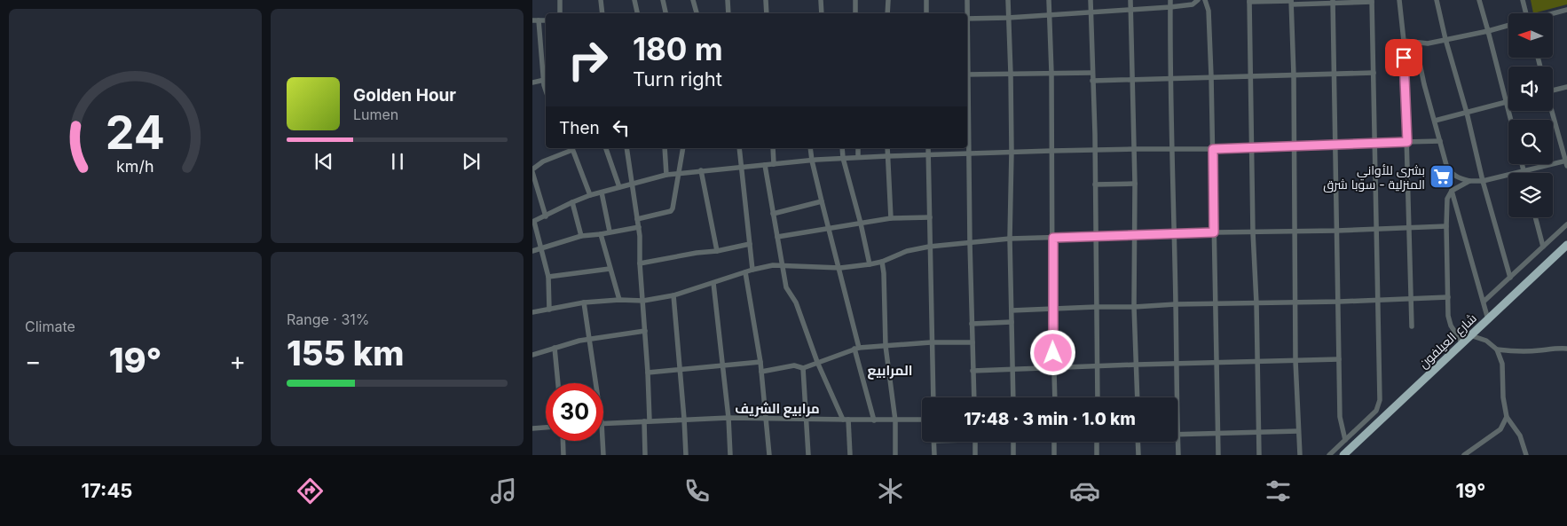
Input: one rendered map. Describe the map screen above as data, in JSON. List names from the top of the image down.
{
  "streets": {
    "highway": ["شارع العيلفون"]
  },
  "districts": ["المرابيع", "مرابيع الشريف"],
  "places": {
    "supermarket": ["بشرى للأواني المنزلية - سوبا شرق"]
  },
  "north": "left",
  "page": {
    "turn": ["180 m", "Turn right"],
    "song": ["Golden Hour", "Lumen"],
    "then": "Then",
    "tile": [
      "Climate",
      ["Range · 31%", "155 km"]
    ],
    "heat": ["−", "19°", "+"],
    "limit": "30",
    "trip": "17:48 · 3 min · 1.0 km",
    "tabs": ["17:45", "19°"],
    "gauge": ["24", "km/h"]
  }
}
